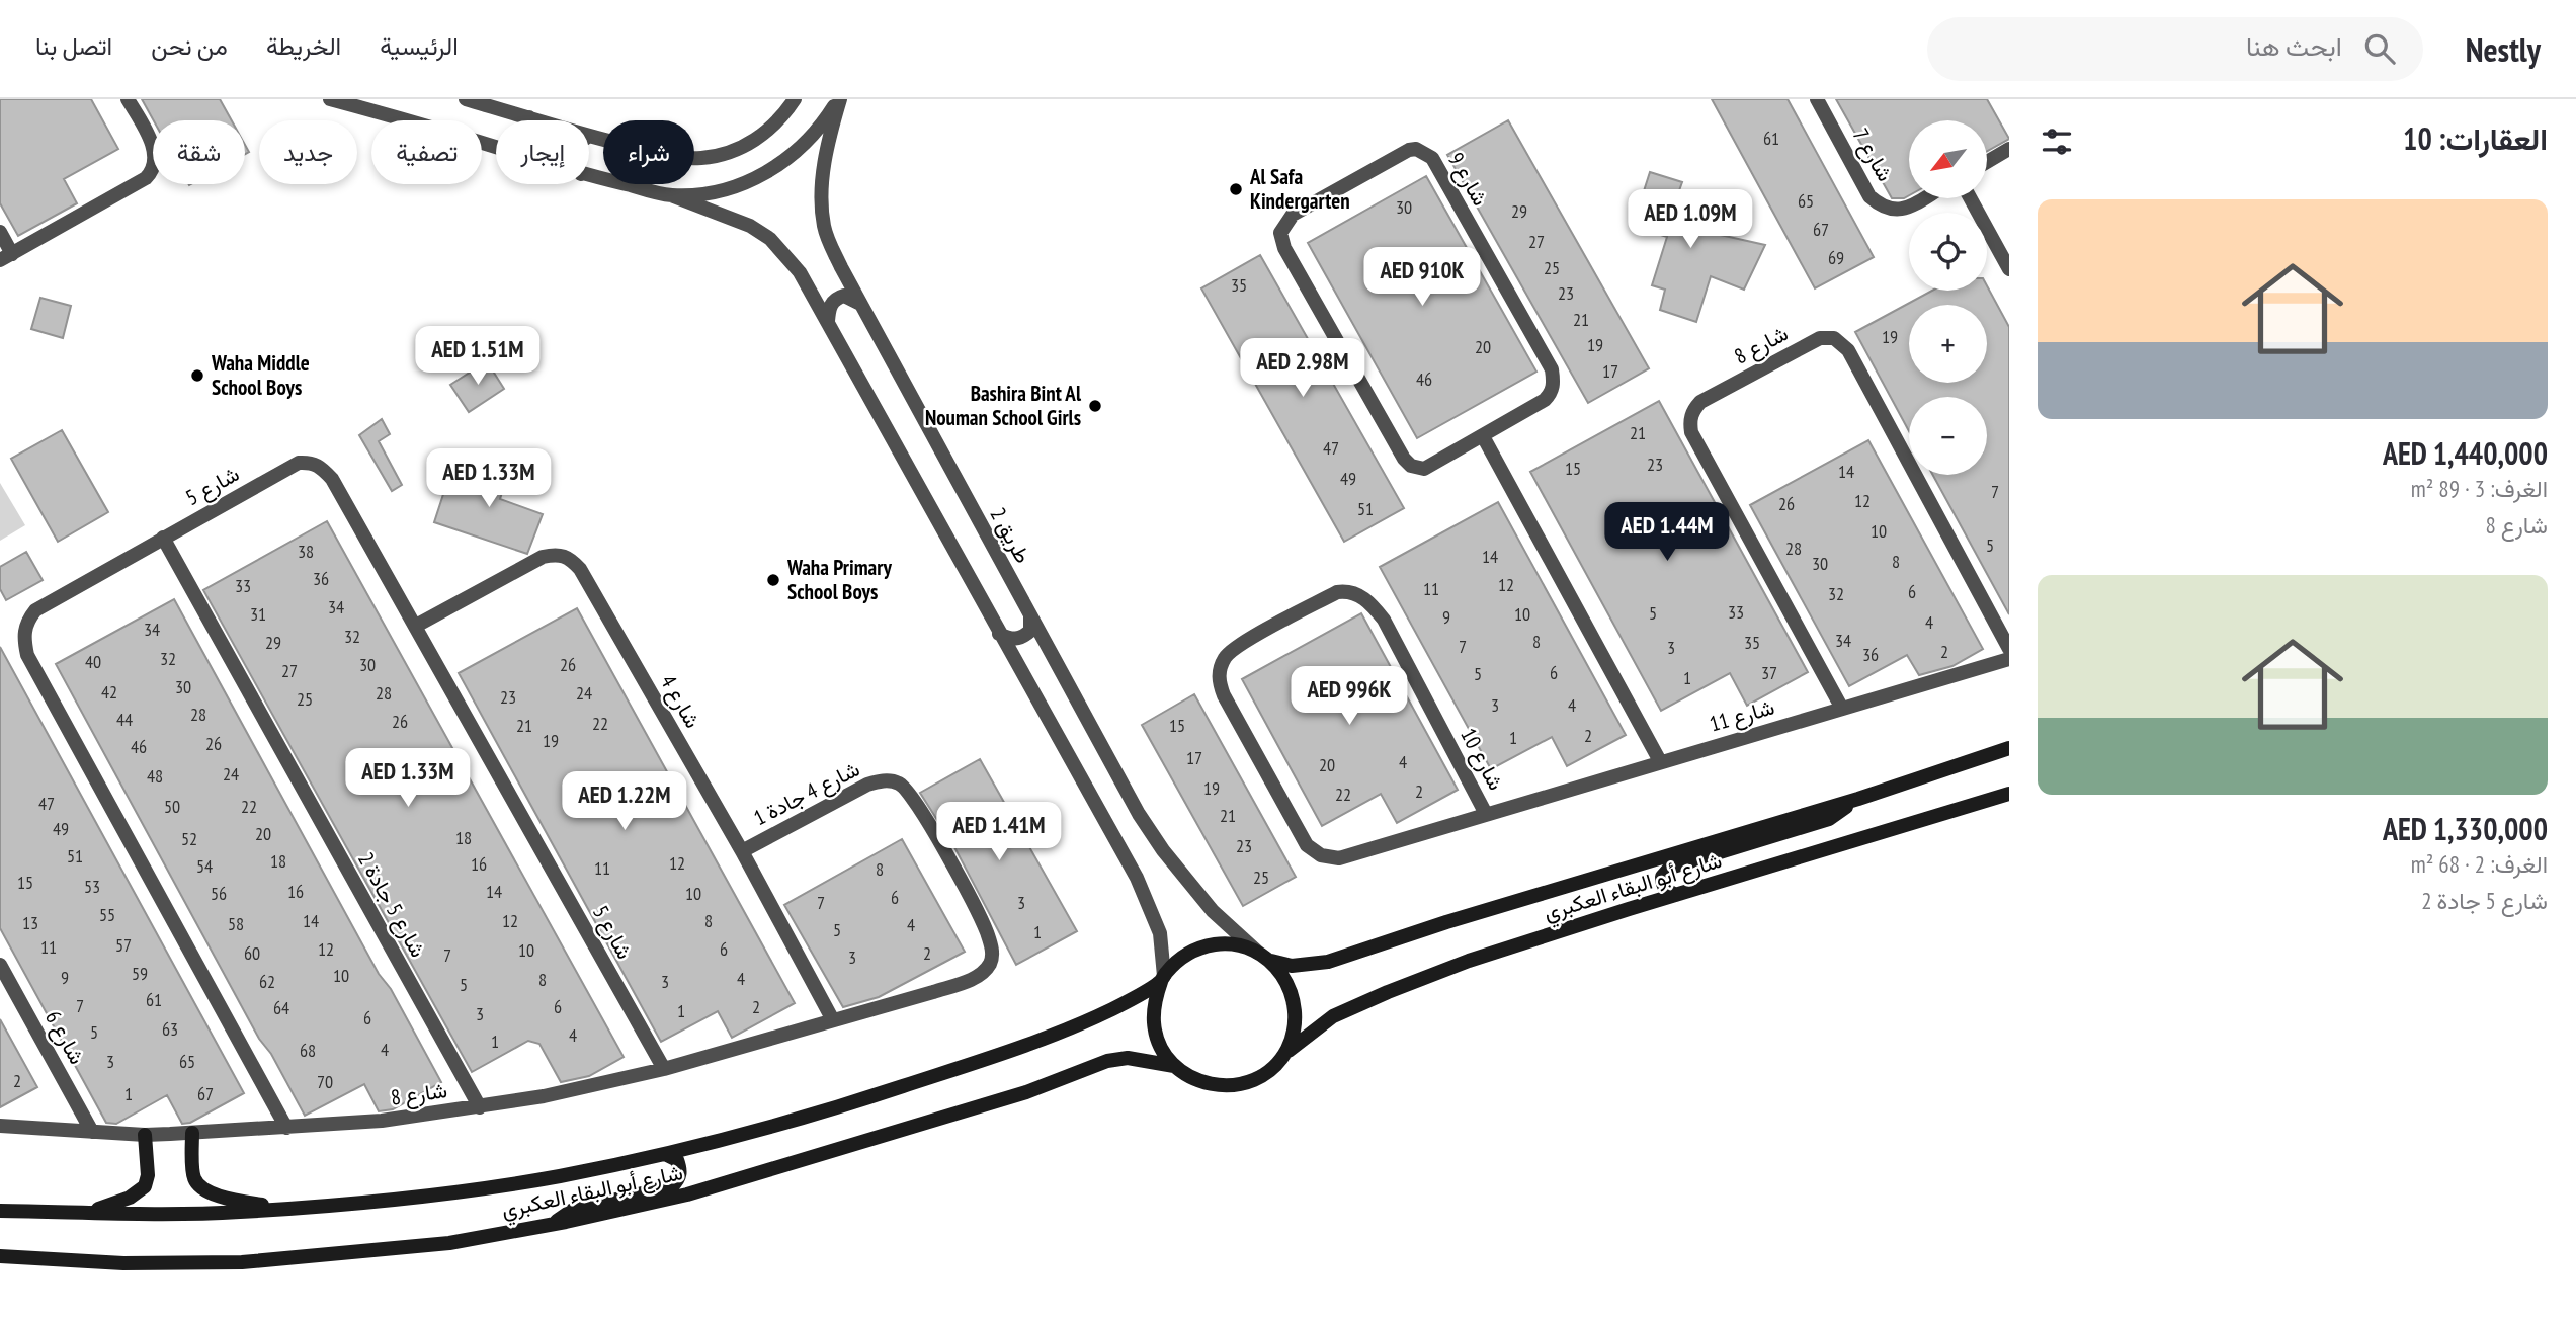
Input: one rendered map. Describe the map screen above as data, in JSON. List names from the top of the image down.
{
  "streets": {
    "main road": ["شارع أبو البقاء العكبري"],
    "street": [
      "شارع 7",
      "شارع 9",
      "شارع 8",
      "شارع 5",
      "طريق 2",
      "شارع 4",
      "شارع 11",
      "شارع 10",
      "شارع 4 جادة 1",
      "شارع 5 جادة 2",
      "شارع 6"
    ]
  },
  "crossings": [
    ["شارع 8", "شارع 5"],
    ["شارع 8", "شارع 4"],
    ["شارع 8", "شارع 11"],
    ["شارع 8", "شارع 4 جادة 1"],
    ["شارع 8", "شارع 5 جادة 2"],
    ["شارع 8", "شارع 6"],
    ["شارع 5", "شارع 4"],
    ["شارع 5", "شارع 5 جادة 2"],
    ["طريق 2", "شارع أبو البقاء العكبري"],
    ["شارع 4", "شارع 4 جادة 1"],
    ["شارع 11", "شارع 10"]
  ],
  "places": [
    "Al Safa Kindergarten",
    "Waha Middle School Boys",
    "Bashira Bint Al Nouman School Girls",
    "Waha Primary School Boys"
  ],
  "house_numbers": [
    "61",
    "65",
    "30",
    "29",
    "67",
    "27",
    "69",
    "25",
    "35",
    "23",
    "21",
    "19",
    "19",
    "20",
    "17",
    "46",
    "21",
    "47",
    "23",
    "15",
    "14",
    "49",
    "7",
    "12",
    "26",
    "51",
    "10",
    "5",
    "28",
    "38",
    "14",
    "8",
    "30",
    "36",
    "12",
    "33",
    "11",
    "6",
    "32",
    "34",
    "33",
    "5",
    "31",
    "10",
    "9",
    "4",
    "34",
    "32",
    "34",
    "8",
    "29",
    "35",
    "7",
    "3",
    "2",
    "36",
    "32",
    "40",
    "30",
    "26",
    "27",
    "6",
    "37",
    "5",
    "1",
    "30",
    "42",
    "28",
    "24",
    "23",
    "25",
    "3",
    "4",
    "28",
    "44",
    "26",
    "22",
    "21",
    "15",
    "2",
    "1",
    "19",
    "26",
    "46",
    "17",
    "4",
    "20",
    "24",
    "48",
    "19",
    "2",
    "22",
    "47",
    "50",
    "22",
    "21",
    "49",
    "20",
    "18",
    "52",
    "23",
    "51",
    "18",
    "12",
    "16",
    "54",
    "11",
    "8",
    "25",
    "15",
    "53",
    "16",
    "14",
    "56",
    "10",
    "6",
    "7",
    "3",
    "55",
    "14",
    "12",
    "8",
    "13",
    "58",
    "4",
    "5",
    "1",
    "57",
    "11",
    "12",
    "6",
    "10",
    "60",
    "2",
    "7",
    "3",
    "59",
    "10",
    "9",
    "4",
    "8",
    "62",
    "3",
    "5",
    "61",
    "7",
    "6",
    "2",
    "64",
    "1",
    "3",
    "6",
    "63",
    "5",
    "4",
    "1",
    "4",
    "68",
    "3",
    "65",
    "2",
    "70",
    "1",
    "67"
  ],
  "north": "bottom left",
  "page": {
    "header": "Nestly",
    "search": "ابحث هنا",
    "nav": [
      "الرئيسية",
      "الخريطة",
      "من نحن",
      "اتصل بنا"
    ],
    "heading": "العقارات: 10",
    "map_buttons": ["+", "−"],
    "chip": [
      "شراء",
      "إيجار",
      "تصفية",
      "جديد",
      "شقة"
    ],
    "list": [
      {
        "name": "AED 1,440,000",
        "note": "الغرف: 3 · 89 m² · شارع 8"
      },
      {
        "name": "AED 1,330,000",
        "note": "الغرف: 2 · 68 m² · شارع 5 جادة 2"
      }
    ],
    "price": [
      "AED 1.09M",
      "AED 910K",
      "AED 1.51M",
      "AED 2.98M",
      "AED 1.33M",
      "AED 1.44M",
      "AED 996K",
      "AED 1.33M",
      "AED 1.22M",
      "AED 1.41M"
    ]
  }
}
